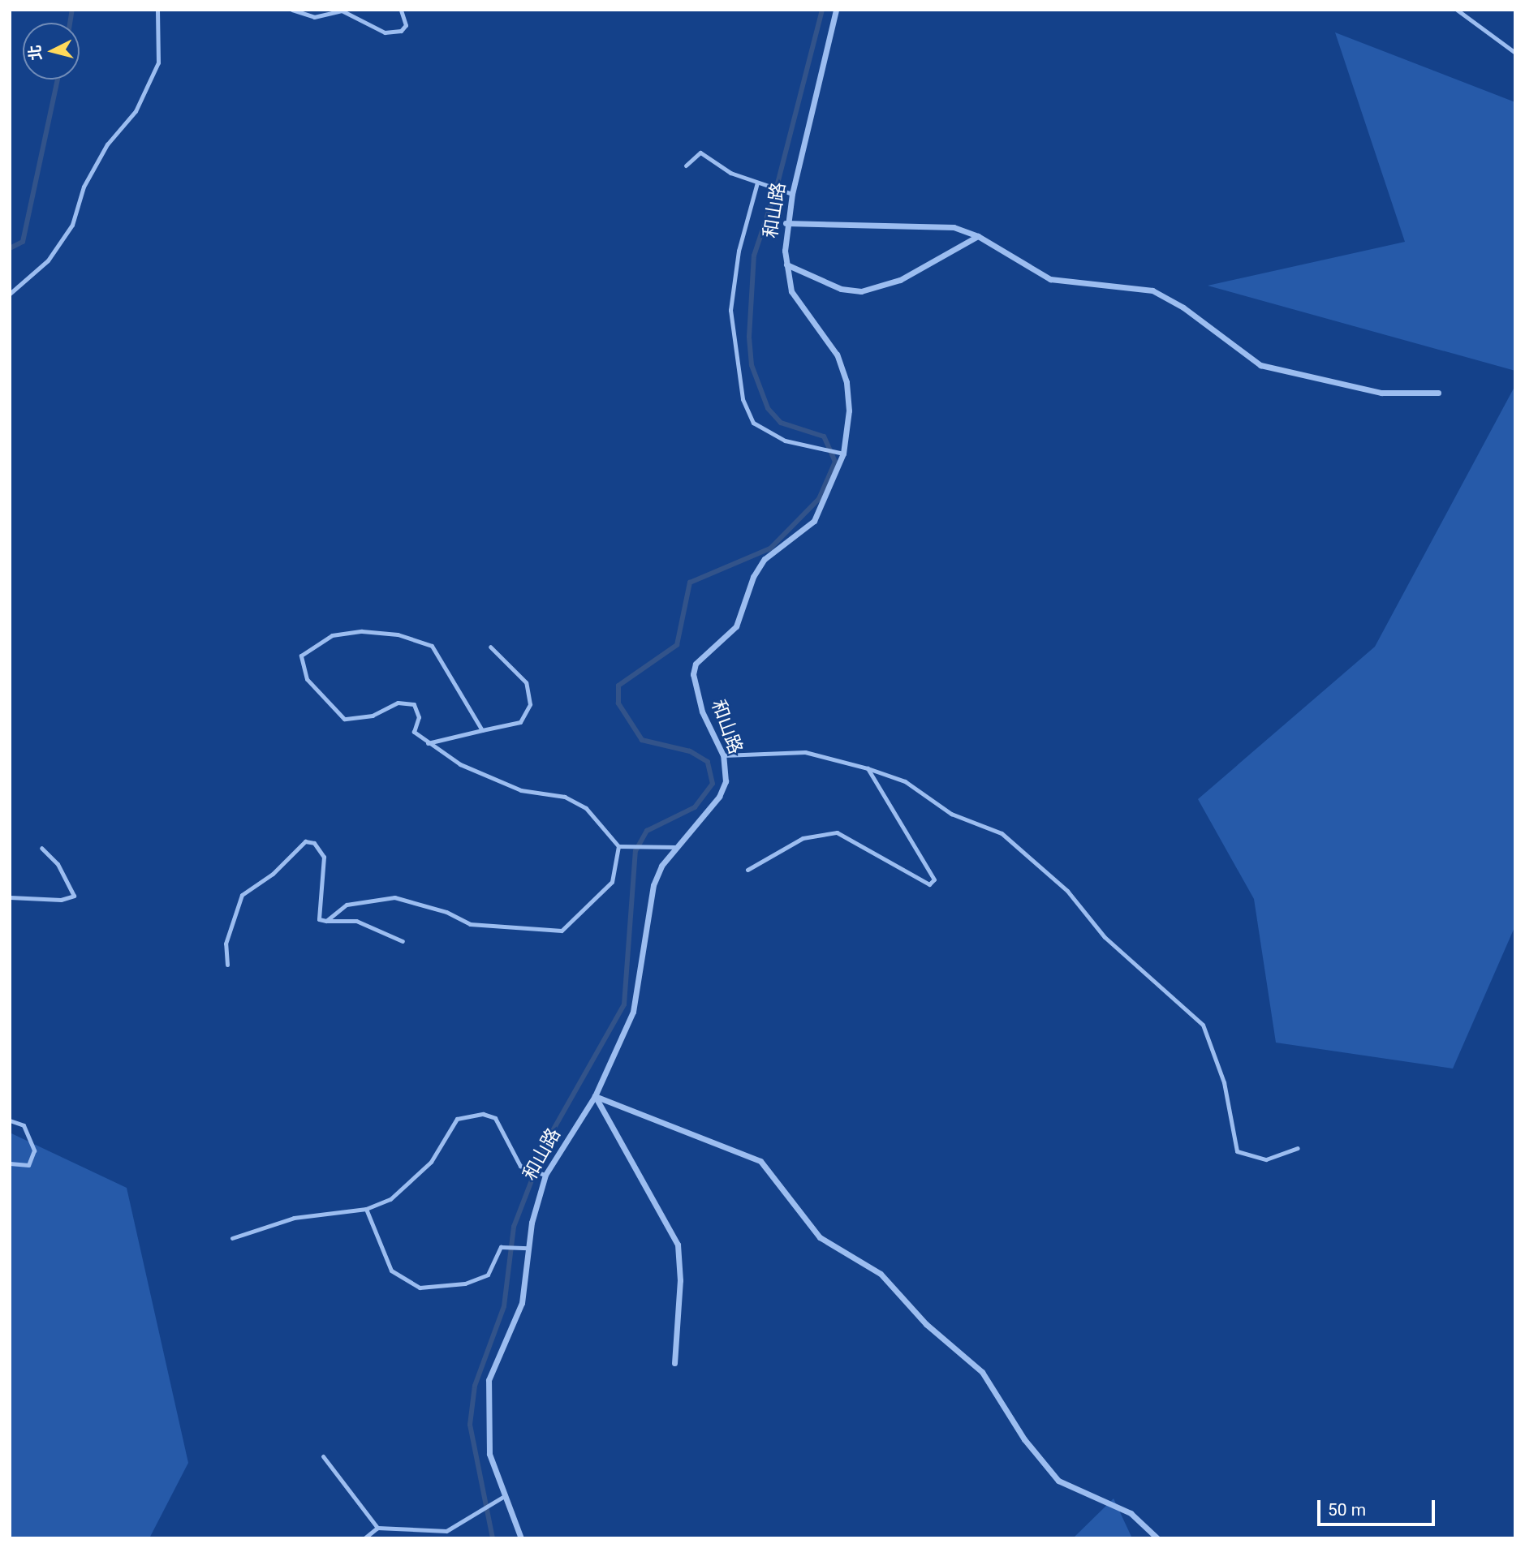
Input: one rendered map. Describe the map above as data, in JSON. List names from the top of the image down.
{
  "streets": {
    "street": ["和山路"]
  },
  "scale_bar": "50 m",
  "north": "left"
}
